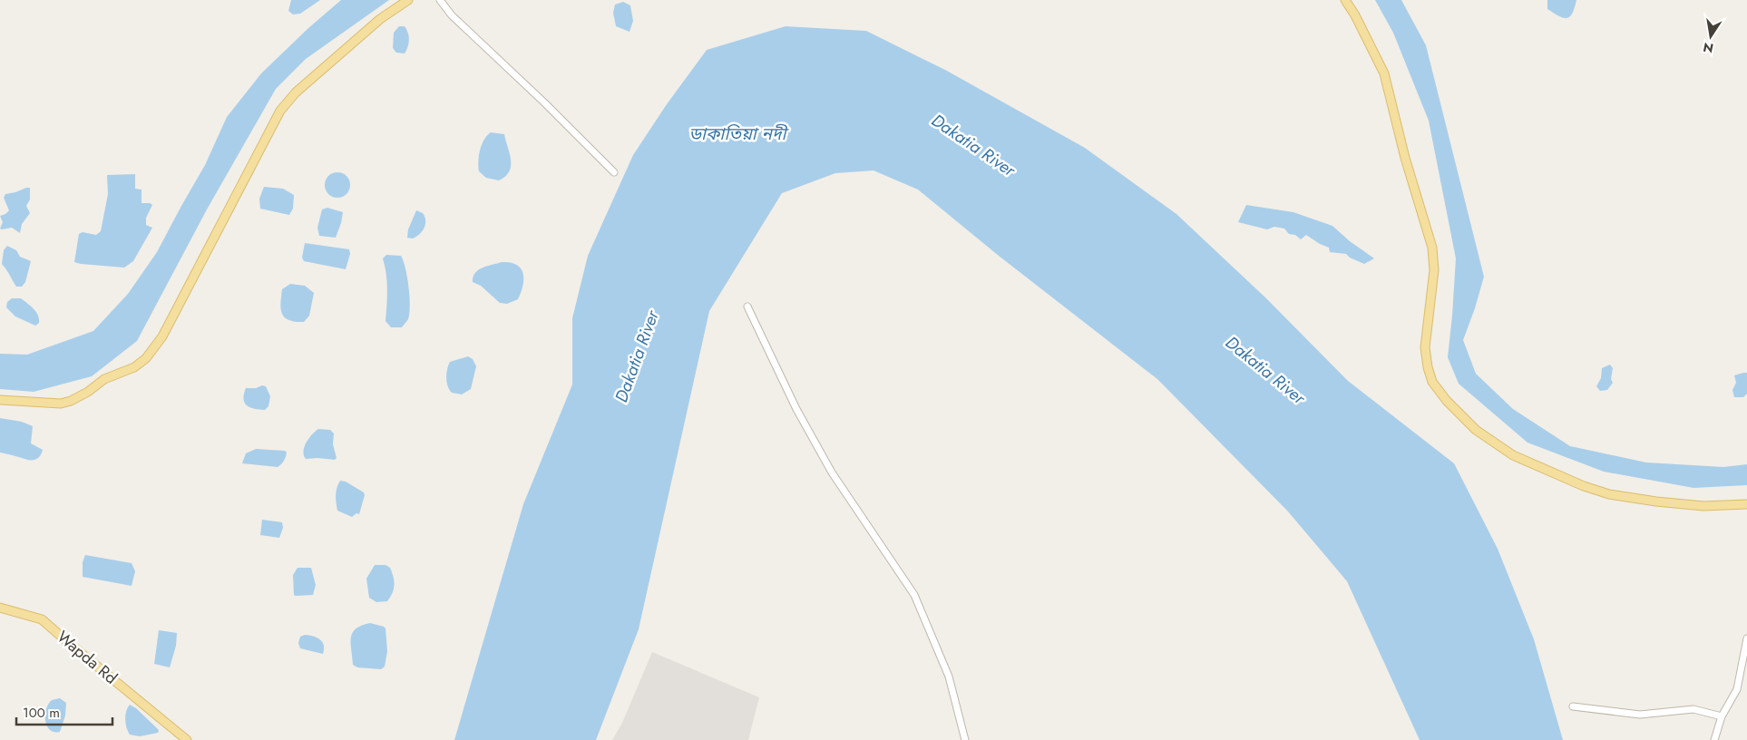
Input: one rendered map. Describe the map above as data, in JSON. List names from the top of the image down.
{
  "streets": {
    "main road": ["Wapda Rd"]
  },
  "water": ["ডাকাতিয়া নদী", "Dakatia River"],
  "scale_bar": "100 m",
  "north": "bottom"
}
